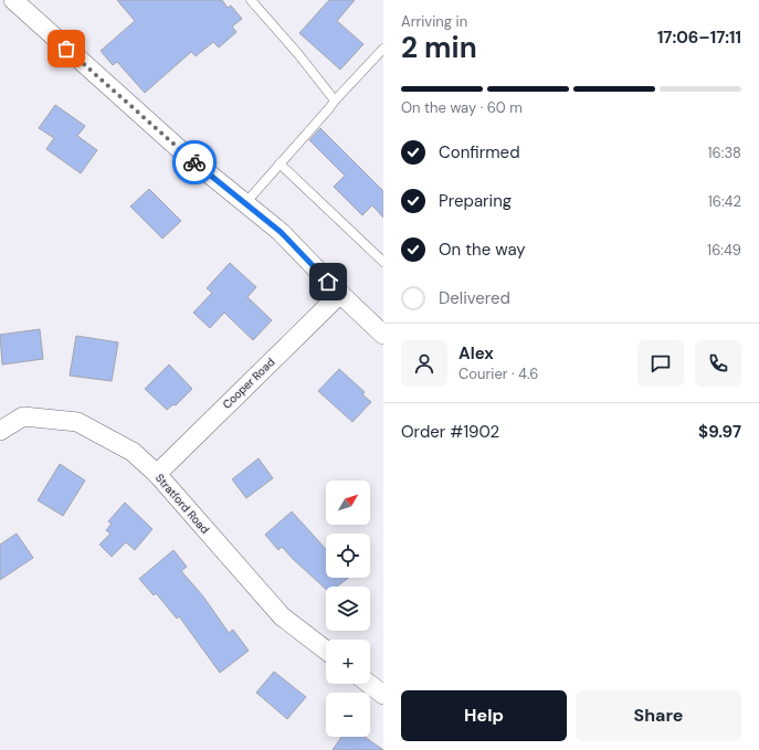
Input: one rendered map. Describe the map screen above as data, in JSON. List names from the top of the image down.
{
  "streets": {
    "street": ["Cooper Road", "Stratford Road"]
  },
  "crossings": [
    ["Cooper Road", "Stratford Road"]
  ],
  "north": "top right",
  "page": {
    "heading": ["2 min", "Arriving in", "17:06–17:11"],
    "panel": [
      "Alex",
      "Courier · 4.6",
      "Order #1902",
      "$9.97"
    ],
    "bar": "On the way · 60 m",
    "list": [
      ["Confirmed", "16:38"],
      ["Preparing", "16:42"],
      ["On the way", "16:49"],
      "Delivered"
    ],
    "map_buttons": ["+", "−"],
    "buttons": ["Help", "Share"]
  }
}
